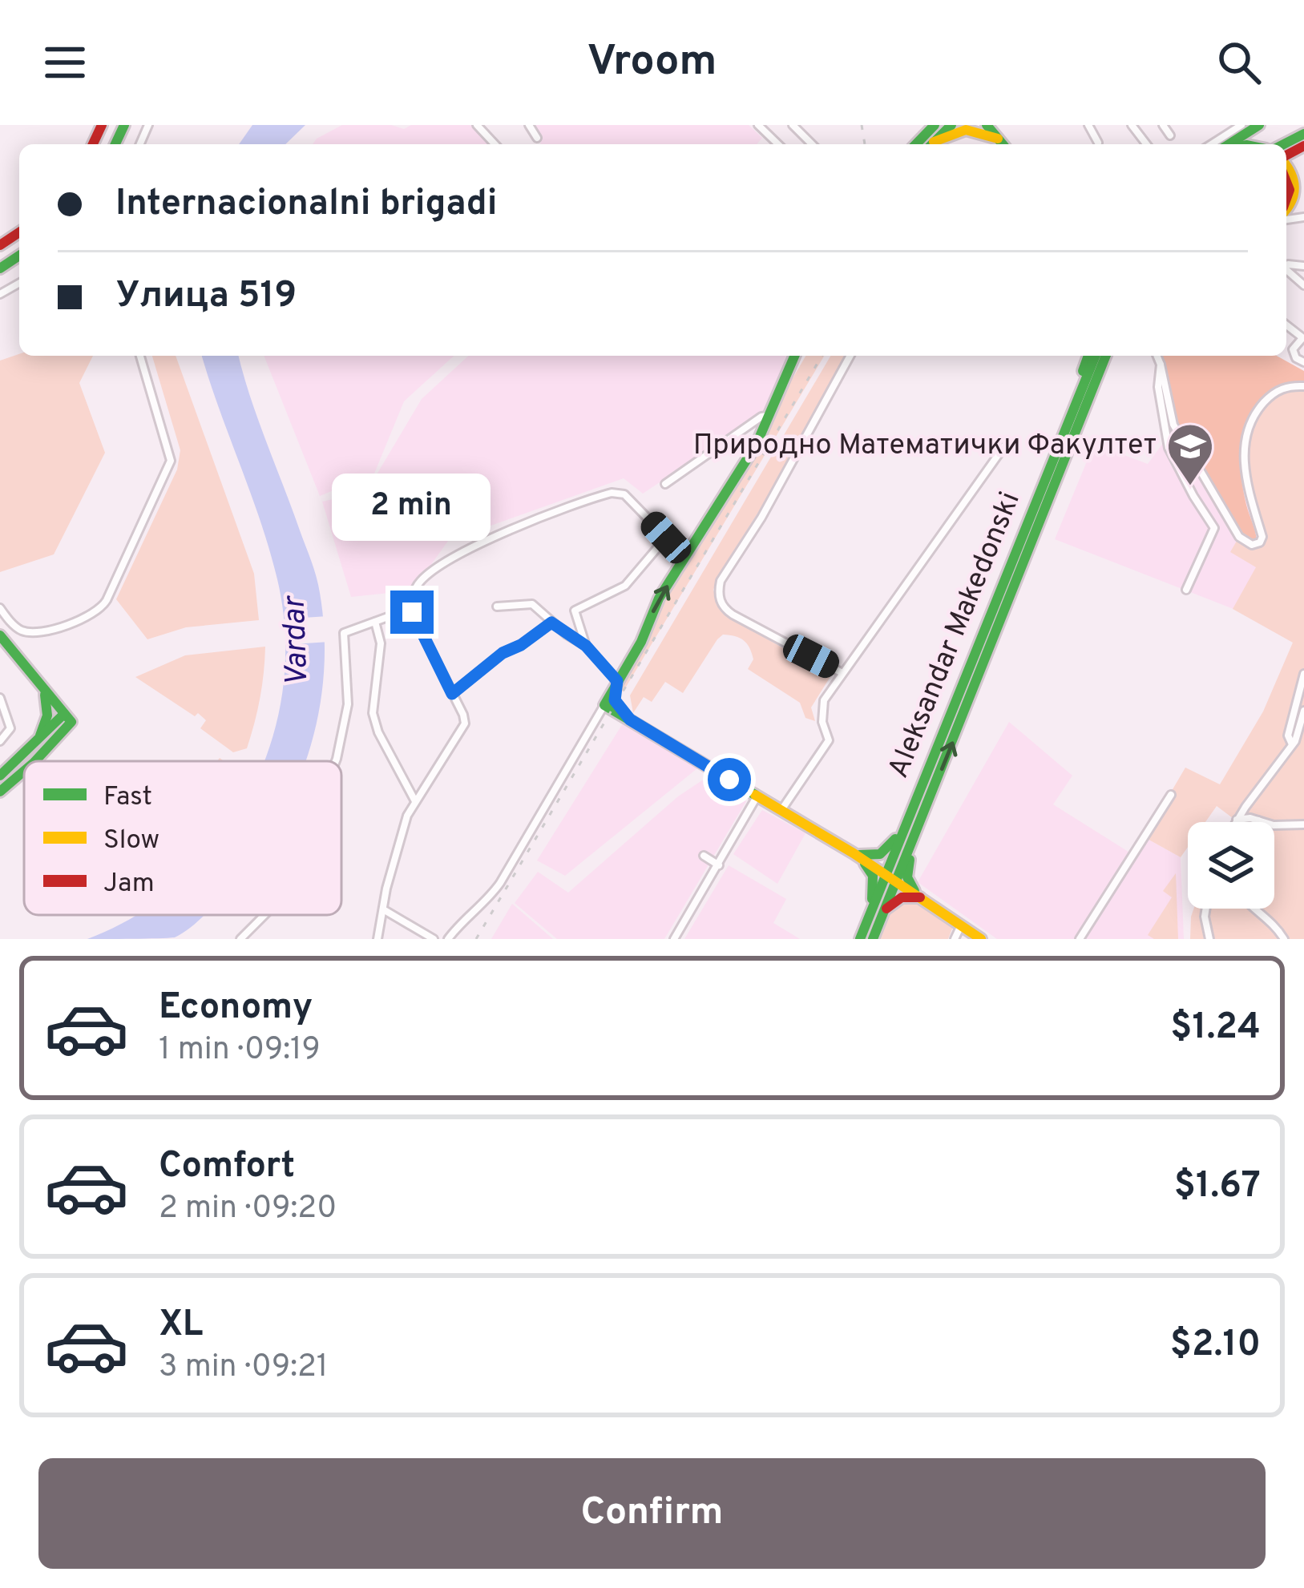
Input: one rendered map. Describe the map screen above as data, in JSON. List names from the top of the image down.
{
  "streets": {
    "street": ["Aleksandar Makedonski"]
  },
  "water": ["Vardar"],
  "places": {
    "school or university": ["Природно Математички Факултет"]
  },
  "legend": ["Fast", "Slow", "Jam"],
  "page": {
    "header": "Vroom",
    "banner": ["Internacionalni brigadi", "Улица 519"],
    "bubble": "2 min",
    "list": [
      {
        "name": "Economy",
        "note": "1 min · 09:19",
        "value": "$1.24"
      },
      {
        "name": "Comfort",
        "note": "2 min · 09:20",
        "value": "$1.67"
      },
      {
        "name": "XL",
        "note": "3 min · 09:21",
        "value": "$2.10"
      }
    ],
    "buttons": "Confirm"
  }
}
